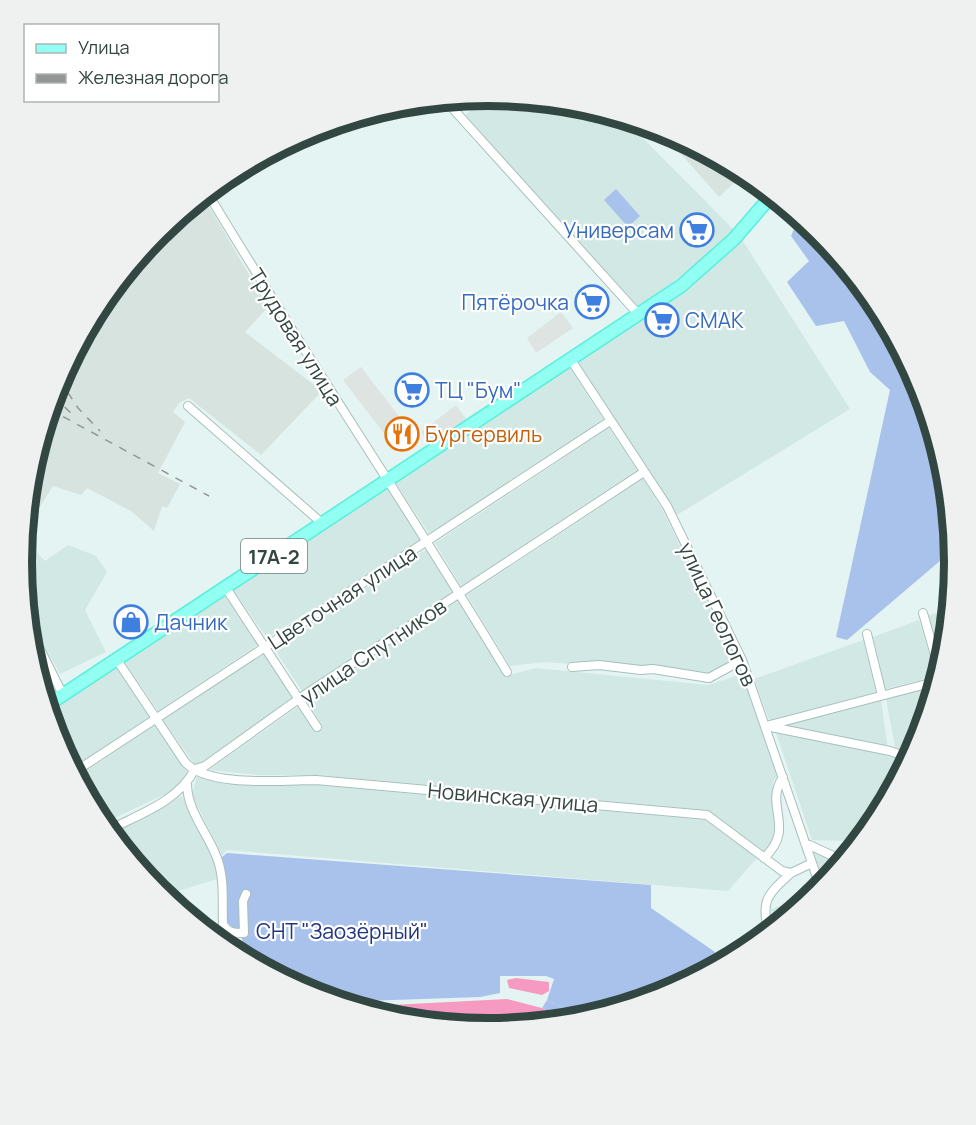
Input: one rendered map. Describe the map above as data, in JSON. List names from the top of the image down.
{
  "streets": {
    "main road": ["17А-2"],
    "street": [
      "Трудовая улица",
      "Цветочная улица",
      "улица Геологов",
      "улица Спутников",
      "Новинская улица"
    ]
  },
  "crossings": [
    ["Трудовая улица", "17А-2"],
    ["Трудовая улица", "Цветочная улица"],
    ["Трудовая улица", "улица Спутников"],
    ["17А-2", "улица Геологов"],
    ["Цветочная улица", "улица Геологов"],
    ["улица Геологов", "улица Спутников"],
    ["улица Спутников", "Новинская улица"]
  ],
  "parks": ["СНТ \"Заозёрный\""],
  "places": {
    "supermarket": [
      "Универсам",
      "Пятёрочка",
      "СМАК",
      "ТЦ \"Бум\""
    ],
    "restaurant": ["Бургервиль"],
    "shop": ["Дачник"]
  },
  "legend": ["Улица", "Железная дорога"]
}
